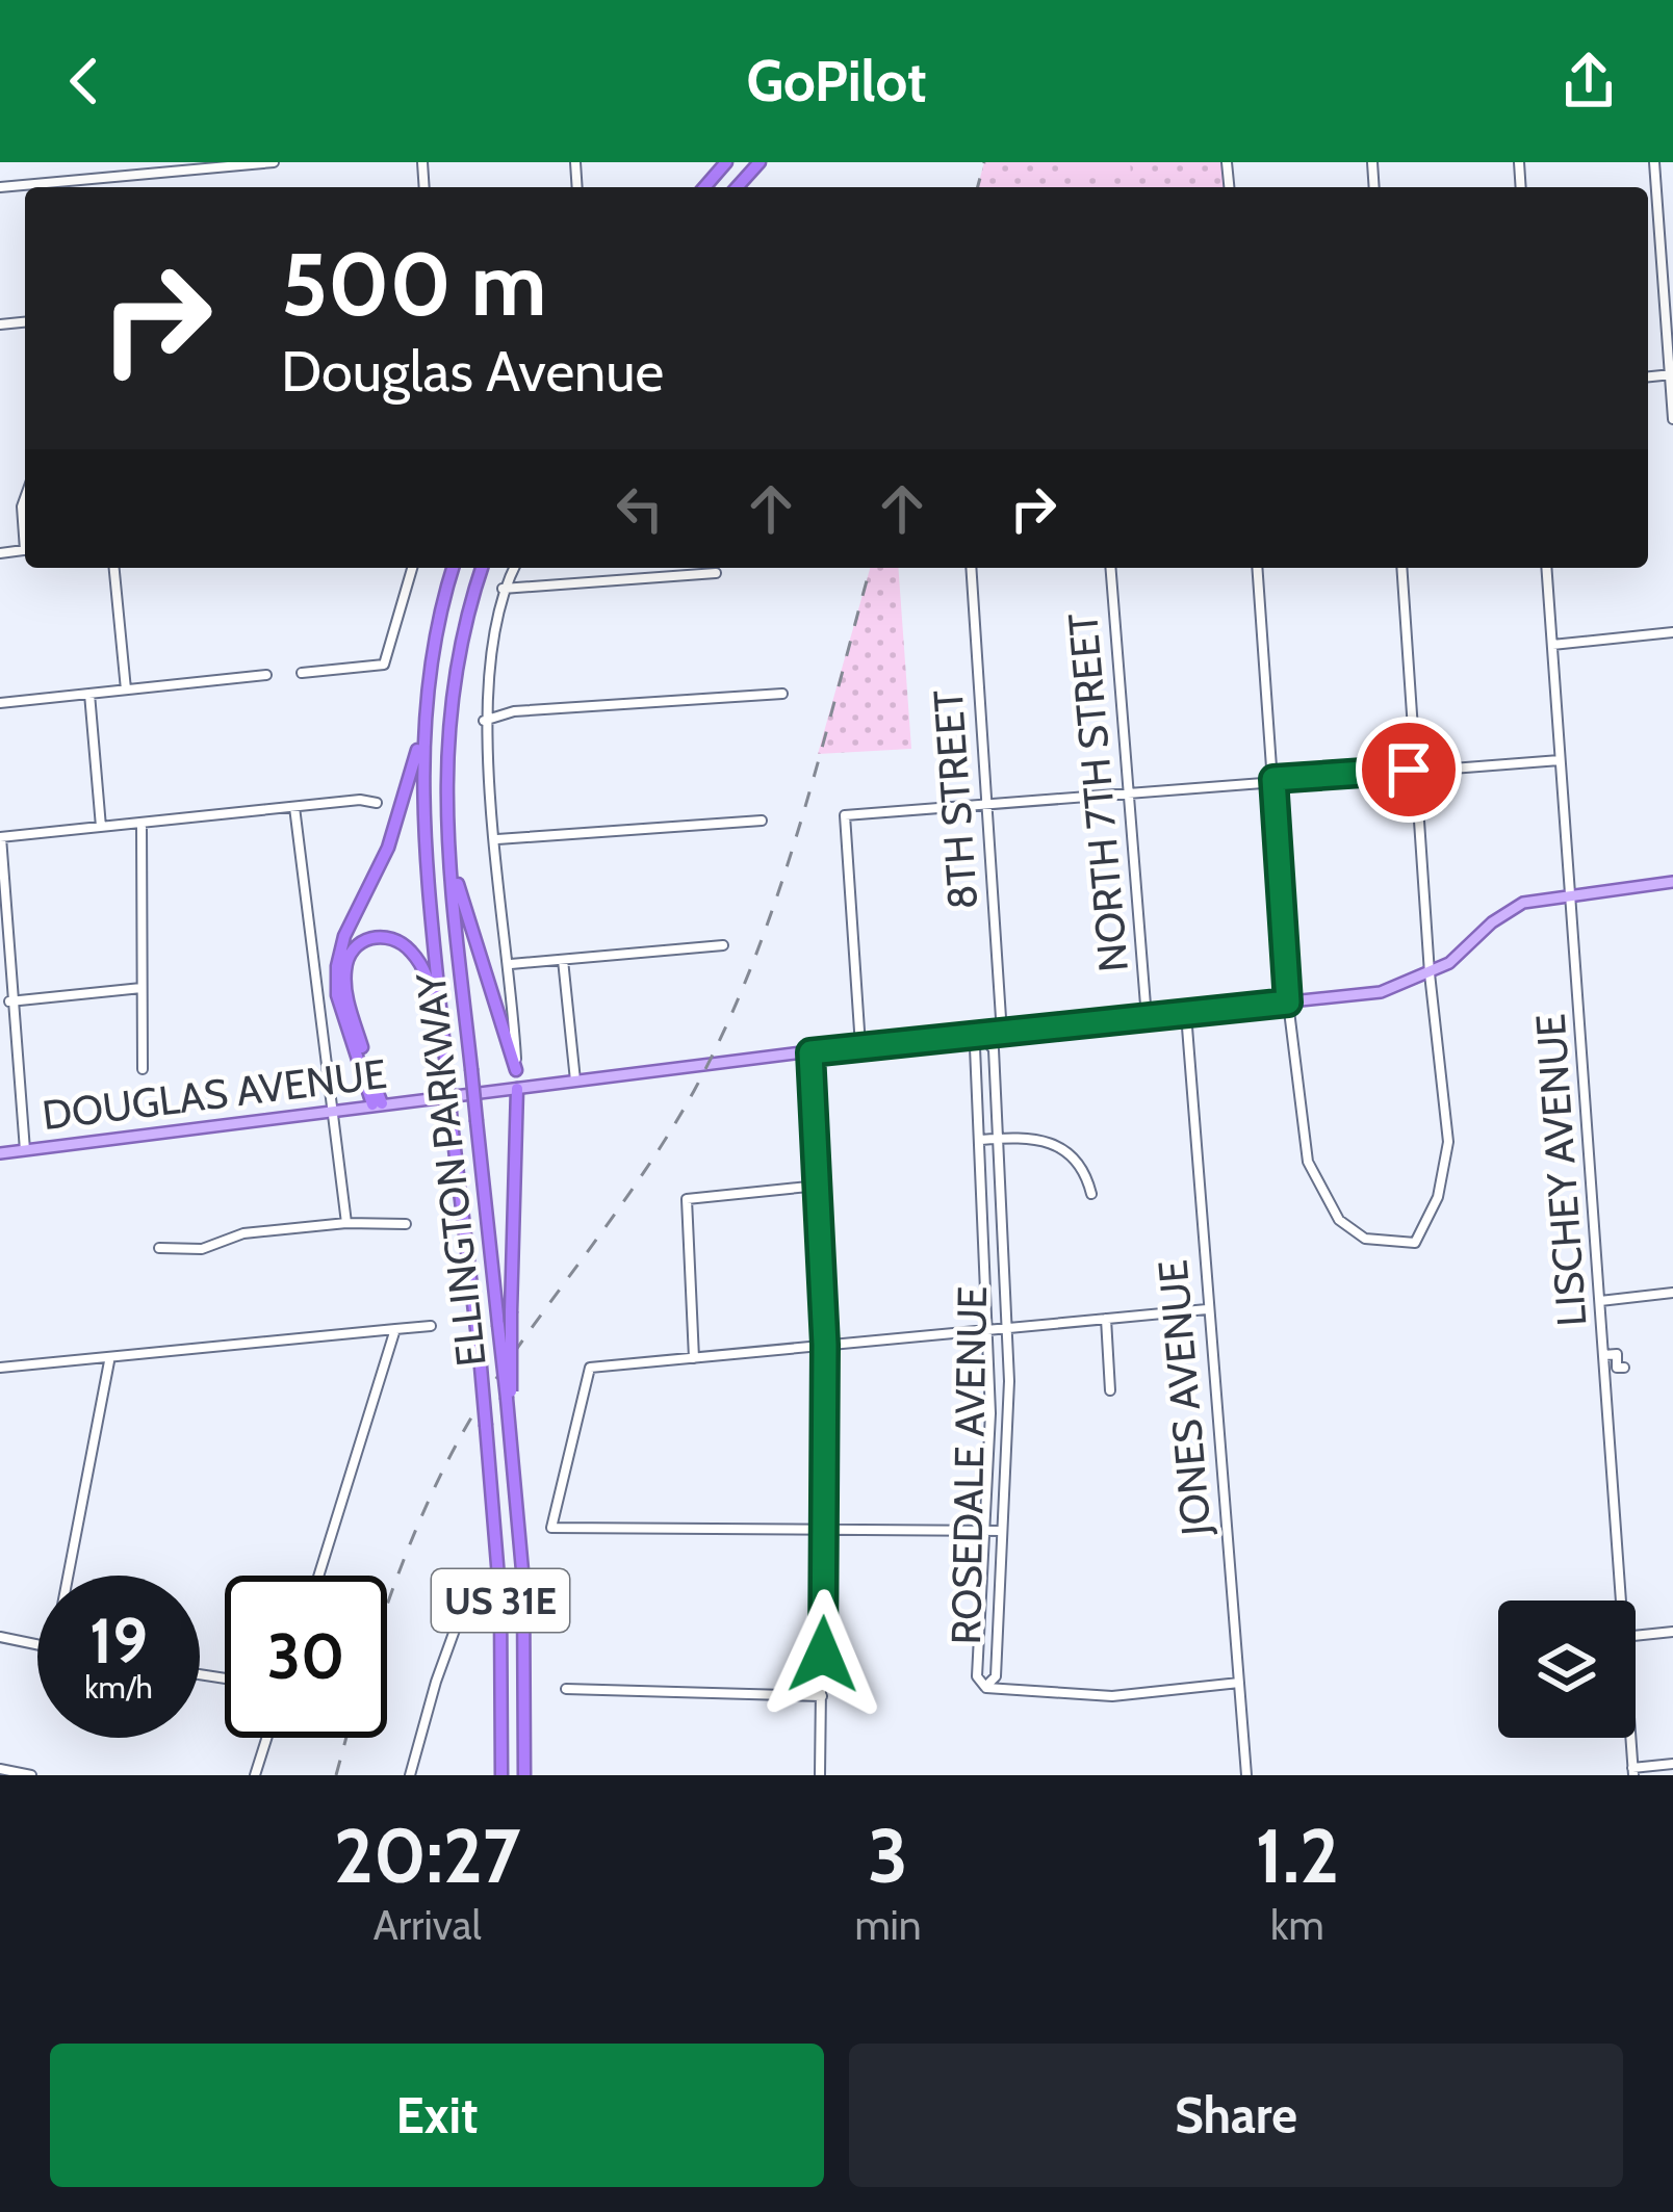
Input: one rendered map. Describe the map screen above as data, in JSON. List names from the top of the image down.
{
  "streets": {
    "highway": ["ELLINGTON PARKWAY", "US 31E"],
    "main road": ["DOUGLAS AVENUE"],
    "street": [
      "NORTH 7TH STREET",
      "8TH STREET",
      "LISCHEY AVENUE",
      "JONES AVENUE",
      "ROSEDALE AVENUE"
    ]
  },
  "crossings": [
    ["NORTH 7TH STREET", "DOUGLAS AVENUE"],
    ["8TH STREET", "DOUGLAS AVENUE"],
    ["DOUGLAS AVENUE", "LISCHEY AVENUE"],
    ["DOUGLAS AVENUE", "JONES AVENUE"],
    ["DOUGLAS AVENUE", "ROSEDALE AVENUE"],
    ["ELLINGTON PARKWAY", "US 31E"]
  ],
  "page": {
    "header": "GoPilot",
    "turn": ["500 m", "Douglas Avenue"],
    "speed": "19 km/h",
    "limit": "30",
    "eta": [
      "20:27",
      "Arrival",
      "3",
      "min",
      "1.2",
      "km"
    ],
    "buttons": ["Exit", "Share"]
  }
}
